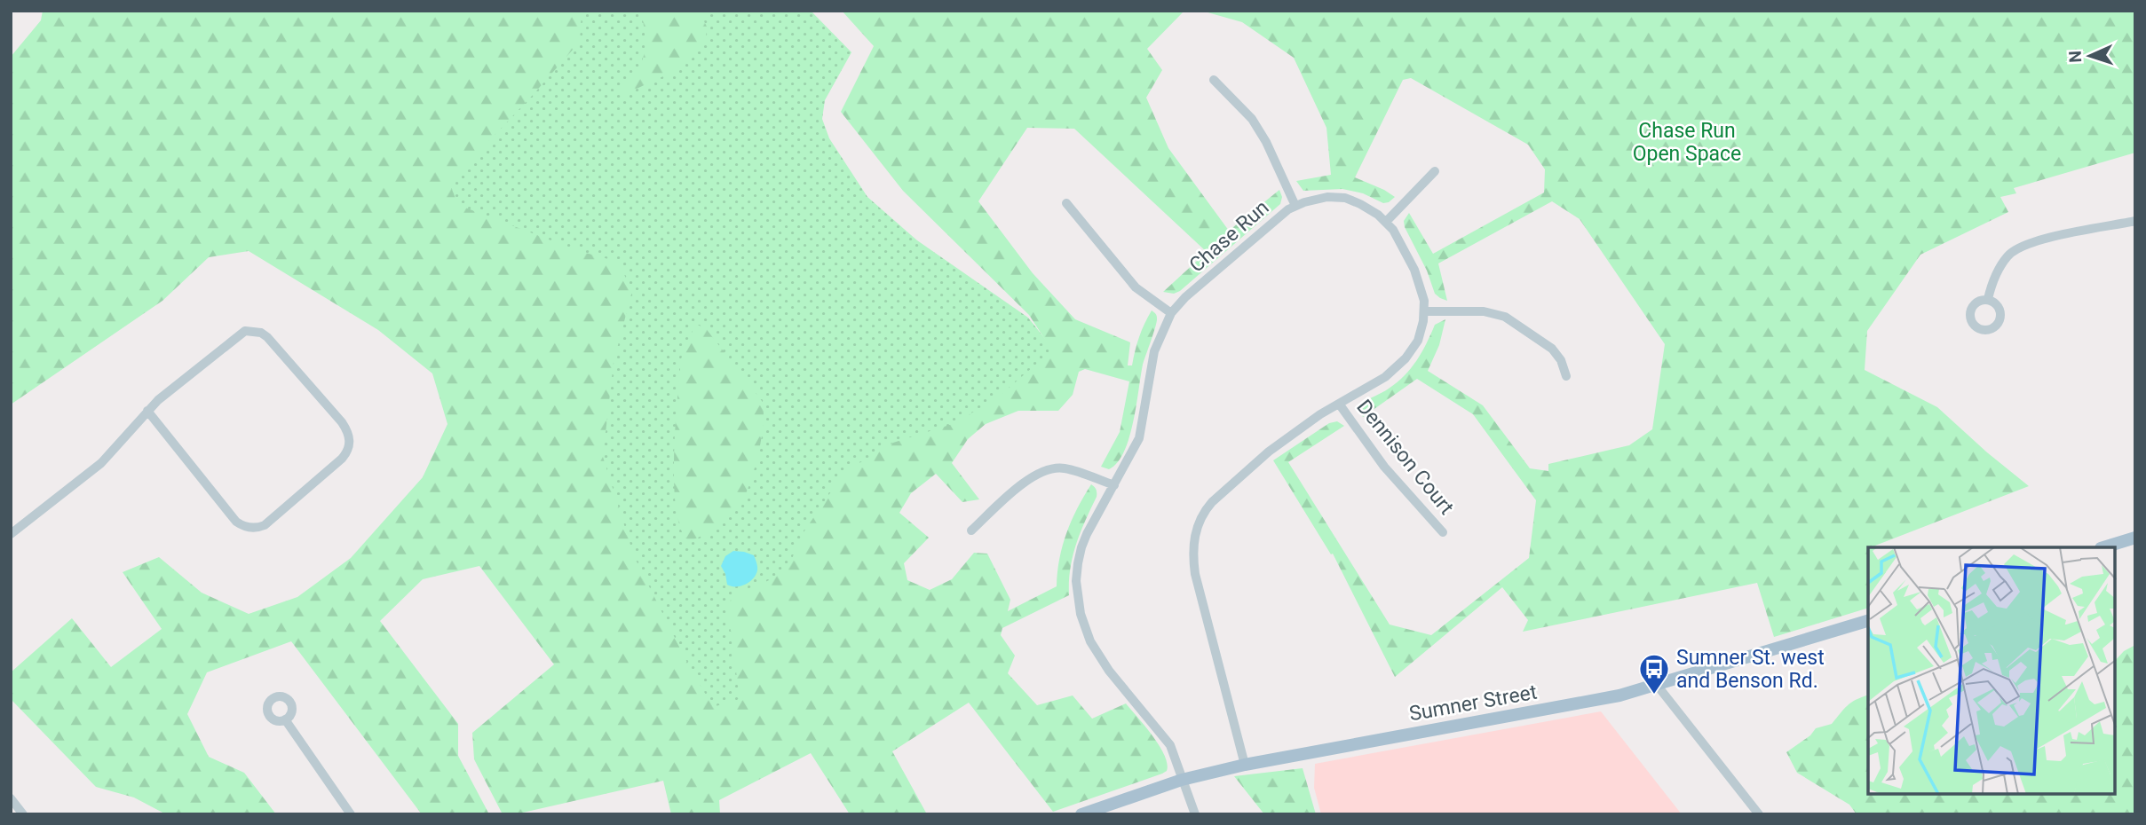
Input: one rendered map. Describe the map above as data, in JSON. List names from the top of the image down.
{
  "streets": {
    "main road": ["Sumner Street"],
    "street": ["Chase Run", "Dennison Court"]
  },
  "crossings": [
    ["Chase Run", "Dennison Court"],
    ["Chase Run", "Sumner Street"]
  ],
  "parks": ["Chase Run Open Space"],
  "places": {
    "bus stop": ["Sumner St. west and Benson Rd."]
  },
  "north": "left"
}
